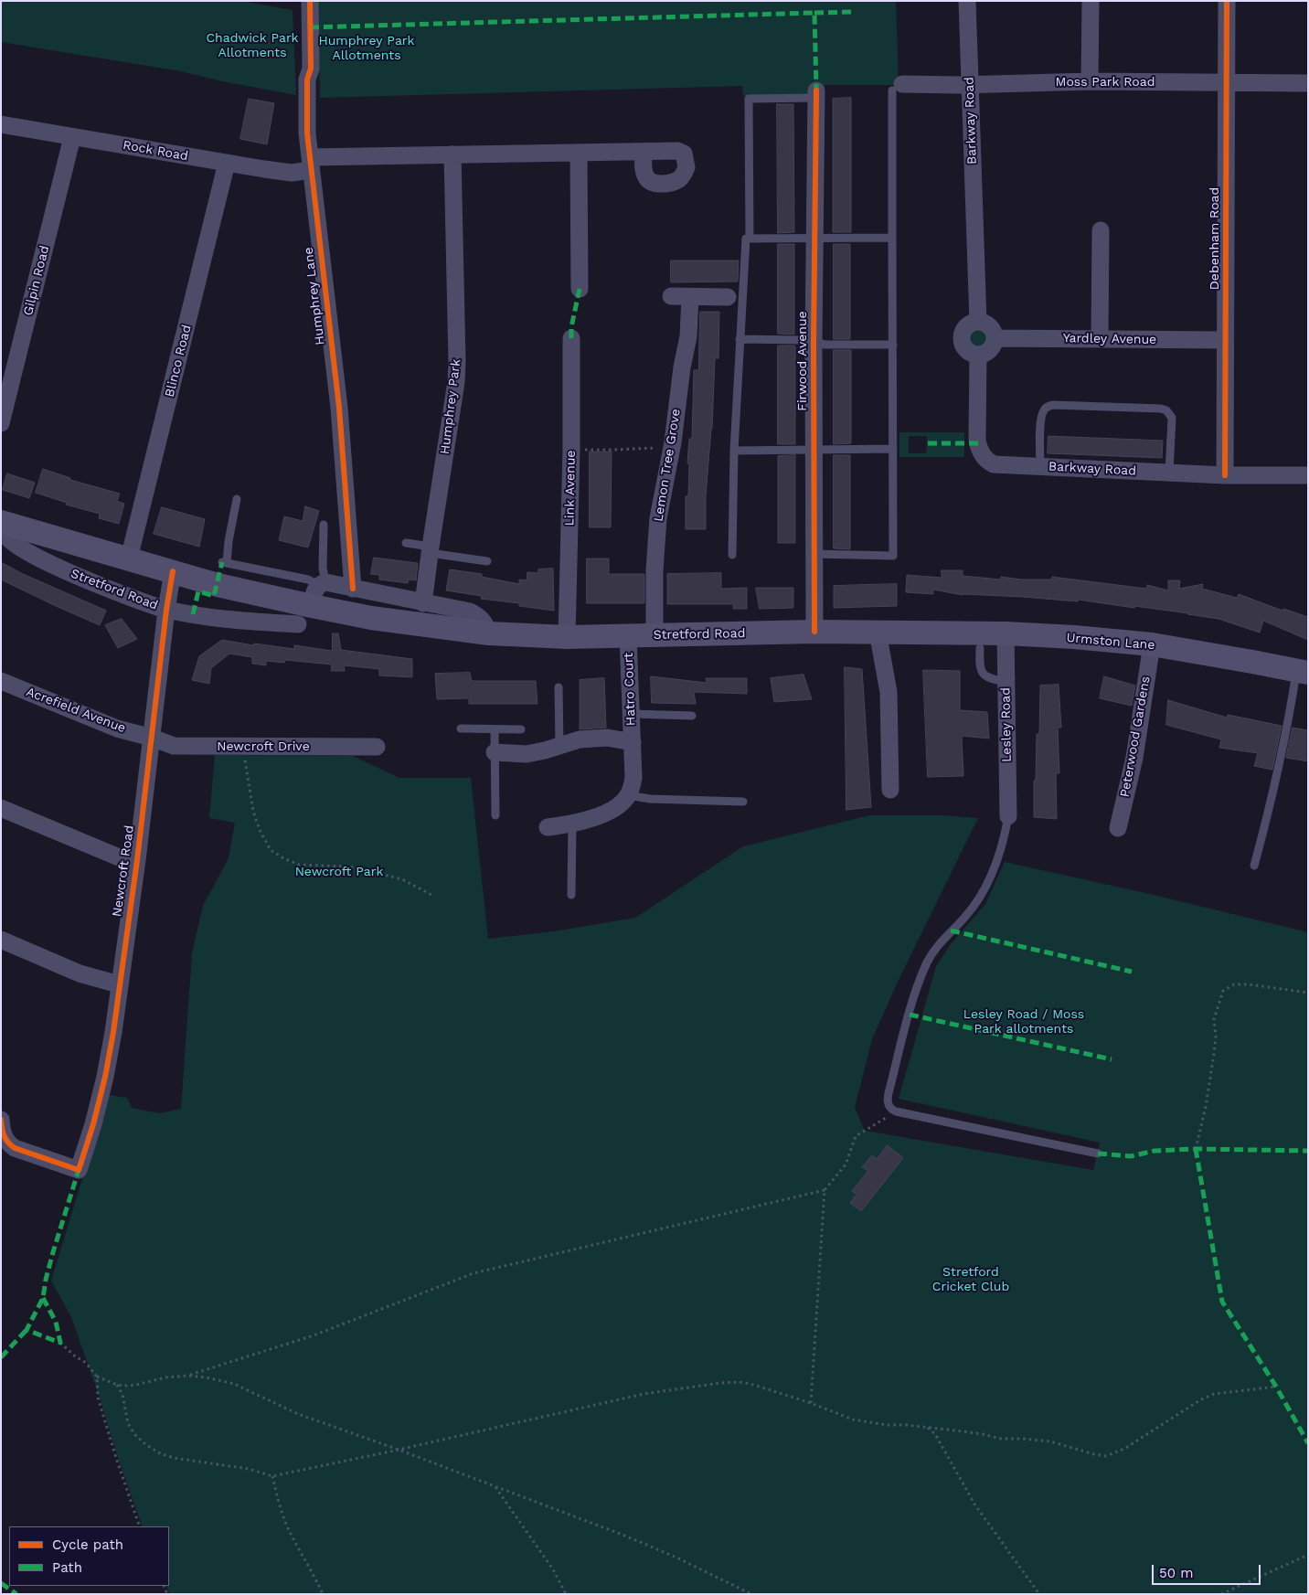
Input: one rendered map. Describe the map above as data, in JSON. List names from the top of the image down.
{
  "streets": {
    "main road": ["Stretford Road", "Urmston Lane"],
    "street": [
      "Moss Park Road",
      "Barkway Road",
      "Rock Road",
      "Debenham Road",
      "Gilpin Road",
      "Humphrey Lane",
      "Yardley Avenue",
      "Blinco Road",
      "Firwood Avenue",
      "Humphrey Park",
      "Lemon Tree Grove",
      "Link Avenue",
      "Hatro Court",
      "Acrefield Avenue",
      "Lesley Road",
      "Peterwood Gardens",
      "Newcroft Drive",
      "Newcroft Road"
    ]
  },
  "crossings": [
    ["Moss Park Road", "Barkway Road"],
    ["Moss Park Road", "Debenham Road"],
    ["Barkway Road", "Debenham Road"],
    ["Barkway Road", "Yardley Avenue"],
    ["Rock Road", "Gilpin Road"],
    ["Rock Road", "Humphrey Lane"],
    ["Rock Road", "Blinco Road"],
    ["Debenham Road", "Yardley Avenue"],
    ["Humphrey Lane", "Stretford Road"],
    ["Blinco Road", "Stretford Road"],
    ["Firwood Avenue", "Stretford Road"],
    ["Humphrey Park", "Stretford Road"],
    ["Lemon Tree Grove", "Stretford Road"],
    ["Link Avenue", "Stretford Road"],
    ["Stretford Road", "Urmston Lane"],
    ["Stretford Road", "Hatro Court"],
    ["Stretford Road", "Newcroft Road"],
    ["Urmston Lane", "Lesley Road"],
    ["Urmston Lane", "Peterwood Gardens"],
    ["Acrefield Avenue", "Newcroft Drive"],
    ["Acrefield Avenue", "Newcroft Road"],
    ["Newcroft Drive", "Newcroft Road"]
  ],
  "parks": [
    "Chadwick Park Allotments",
    "Humphrey Park Allotments",
    "Newcroft Park",
    "Lesley Road / Moss Park allotments",
    "Stretford Cricket Club"
  ],
  "legend": ["Cycle path", "Path"],
  "scale_bar": "50 m"
}
